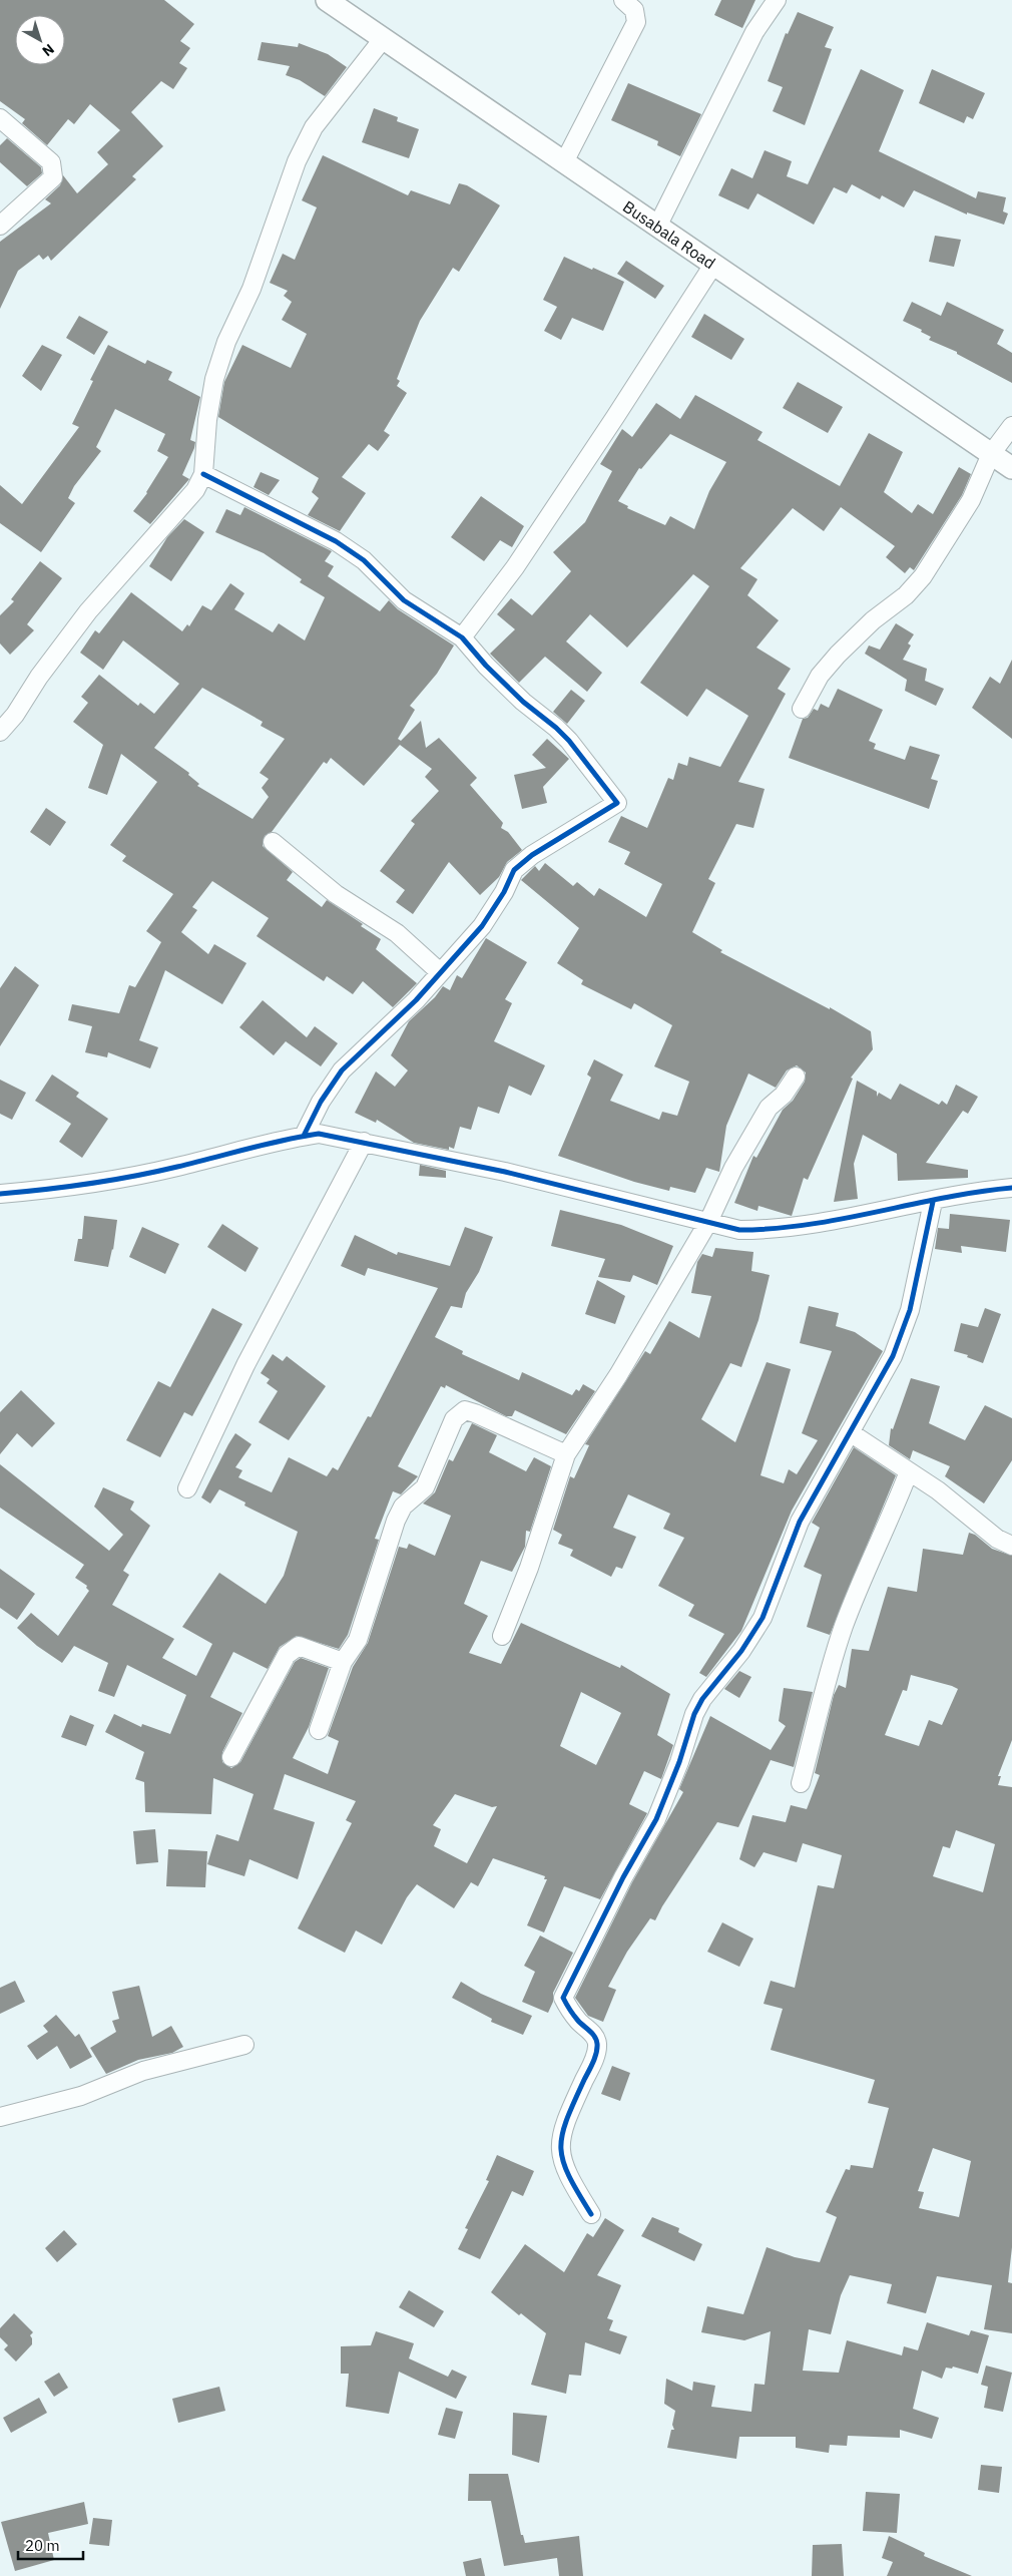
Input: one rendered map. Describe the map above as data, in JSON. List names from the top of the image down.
{
  "streets": {
    "street": ["Busabala Road"]
  },
  "scale_bar": "20 m",
  "north": "bottom right"
}
